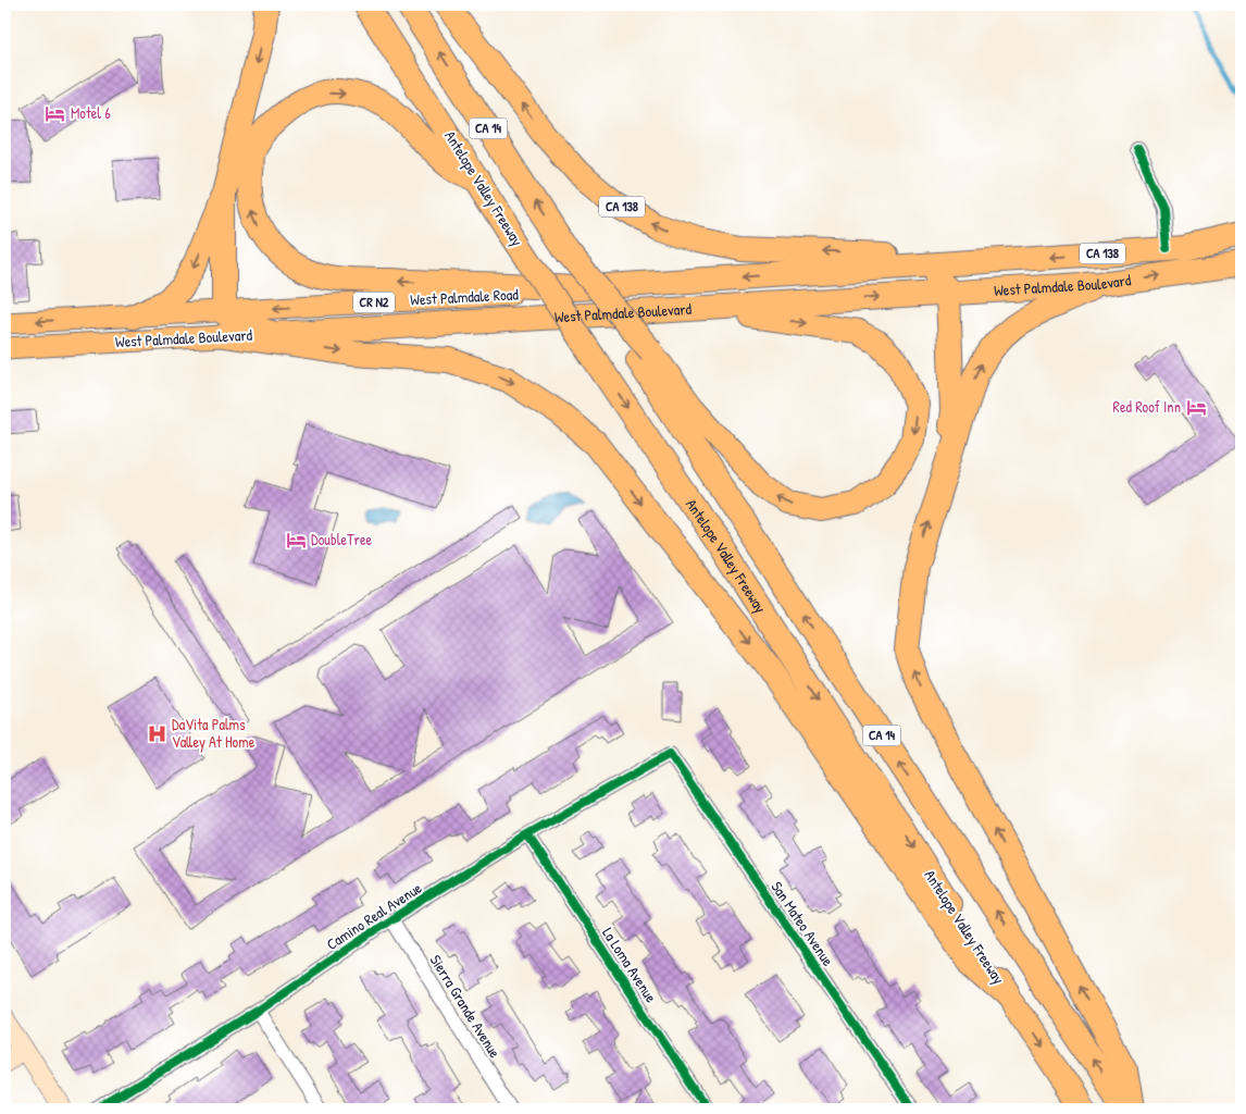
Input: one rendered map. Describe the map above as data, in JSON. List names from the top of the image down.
{
  "streets": {
    "highway": [
      "CA 14",
      "Antelope Valley Freeway",
      "CA 138",
      "West Palmdale Boulevard",
      "CR N2"
    ],
    "main road": ["West Palmdale Road"],
    "street": [
      "Camino Real Avenue",
      "San Mateo Avenue",
      "La Loma Avenue",
      "Sierra Grande Avenue"
    ]
  },
  "crossings": [
    ["Antelope Valley Freeway", "West Palmdale Boulevard"],
    ["CA 138", "West Palmdale Boulevard"],
    ["West Palmdale Boulevard", "West Palmdale Road"],
    ["Camino Real Avenue", "San Mateo Avenue"],
    ["Camino Real Avenue", "La Loma Avenue"],
    ["Camino Real Avenue", "Sierra Grande Avenue"]
  ],
  "one_way": ["West Palmdale Road"],
  "places": {
    "hotel": ["Motel 6", "Red Roof Inn", "DoubleTree"],
    "hospital": ["DaVita Palms Valley At Home"]
  }
}
